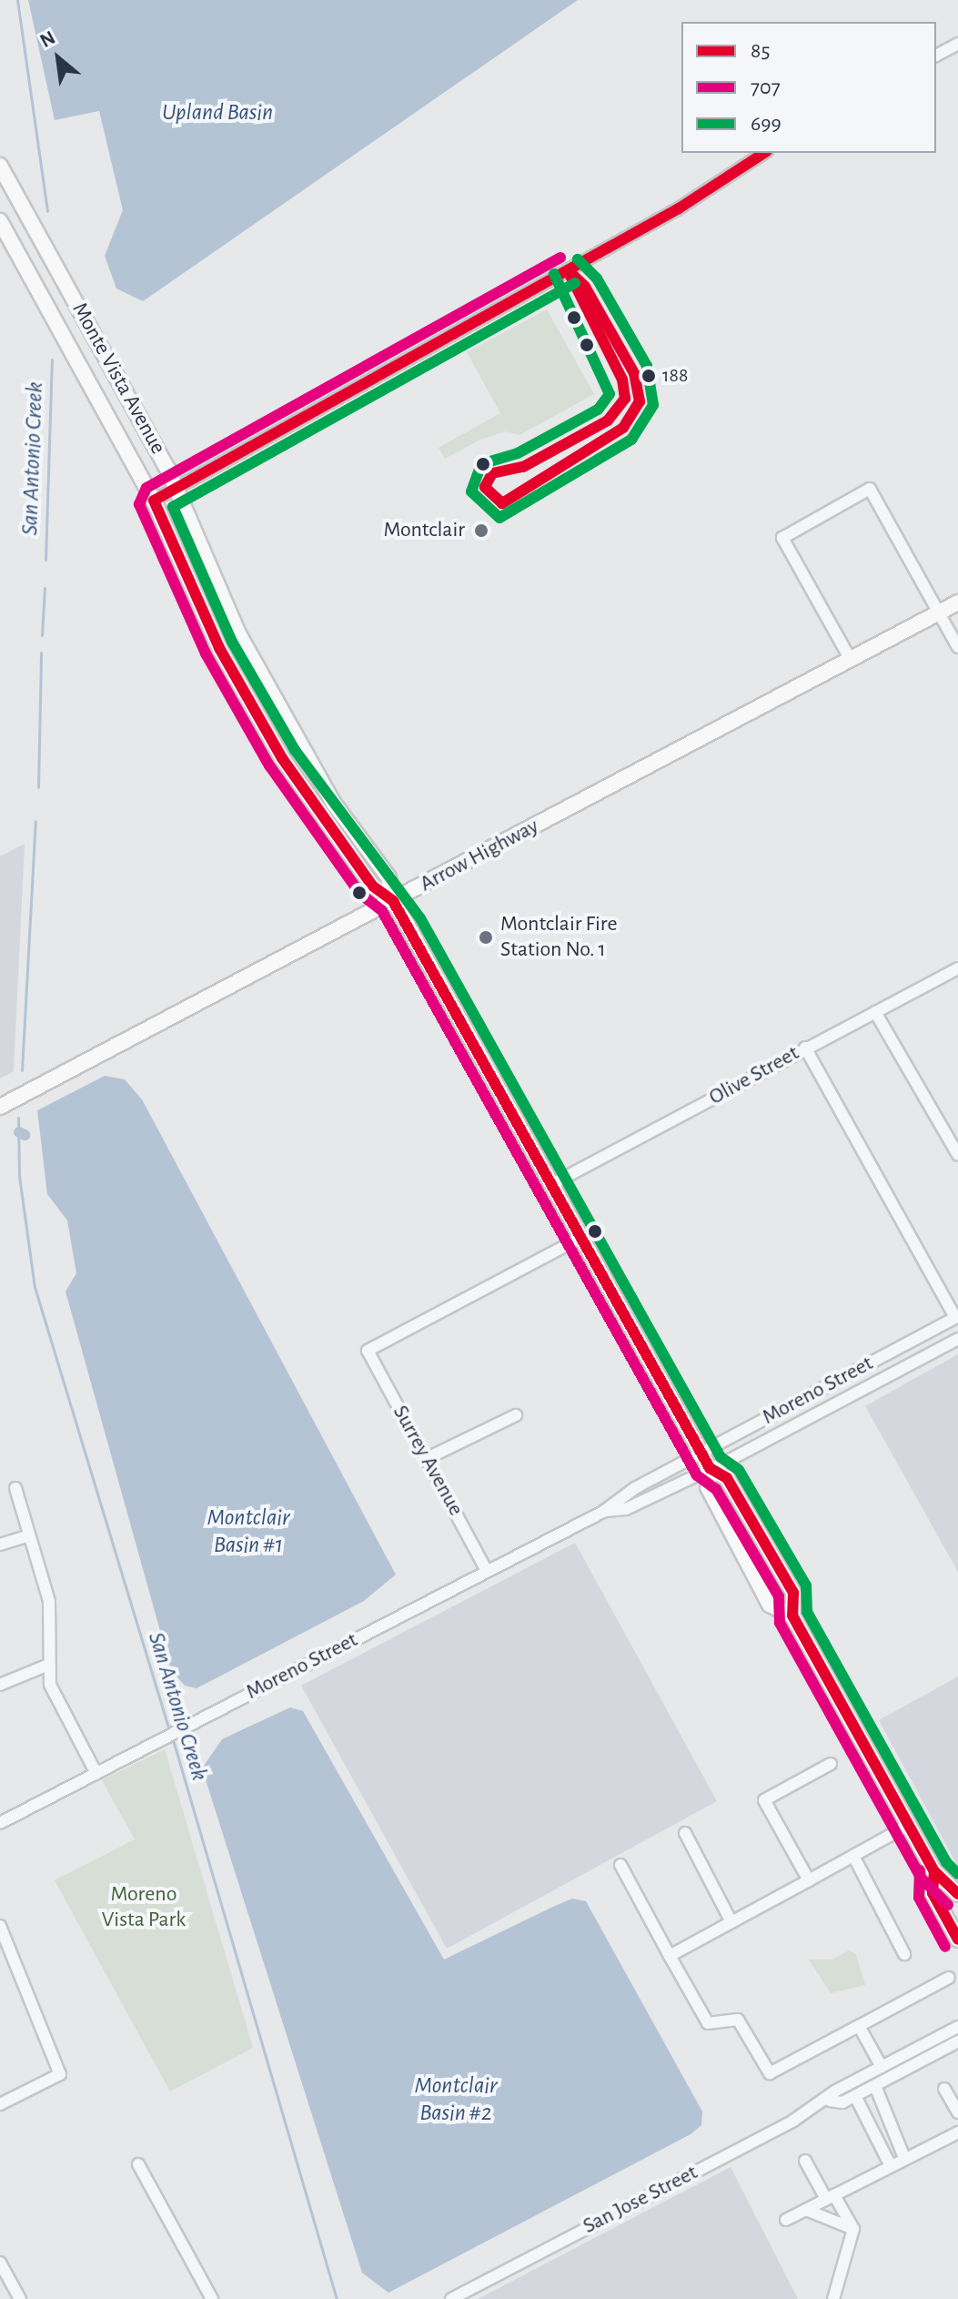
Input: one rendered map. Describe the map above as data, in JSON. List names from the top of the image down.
{
  "streets": {
    "main road": ["Monte Vista Avenue", "Arrow Highway"],
    "street": [
      "Olive Street",
      "Moreno Street",
      "Surrey Avenue",
      "San Jose Street"
    ]
  },
  "crossings": [
    ["Monte Vista Avenue", "Arrow Highway"],
    ["Monte Vista Avenue", "Olive Street"],
    ["Monte Vista Avenue", "Moreno Street"],
    ["Monte Vista Avenue", "Surrey Avenue"],
    ["Moreno Street", "Surrey Avenue"]
  ],
  "water": [
    "Upland Basin",
    "San Antonio Creek",
    "Montclair Basin #1",
    "Montclair Basin #2"
  ],
  "parks": ["Moreno Vista Park"],
  "places": ["188", "Montclair", "Montclair Fire Station No. 1"],
  "lines": ["transit line 85", "transit line 707", "transit line 699"],
  "legend": ["85", "707", "699"],
  "north": "top left"
}
